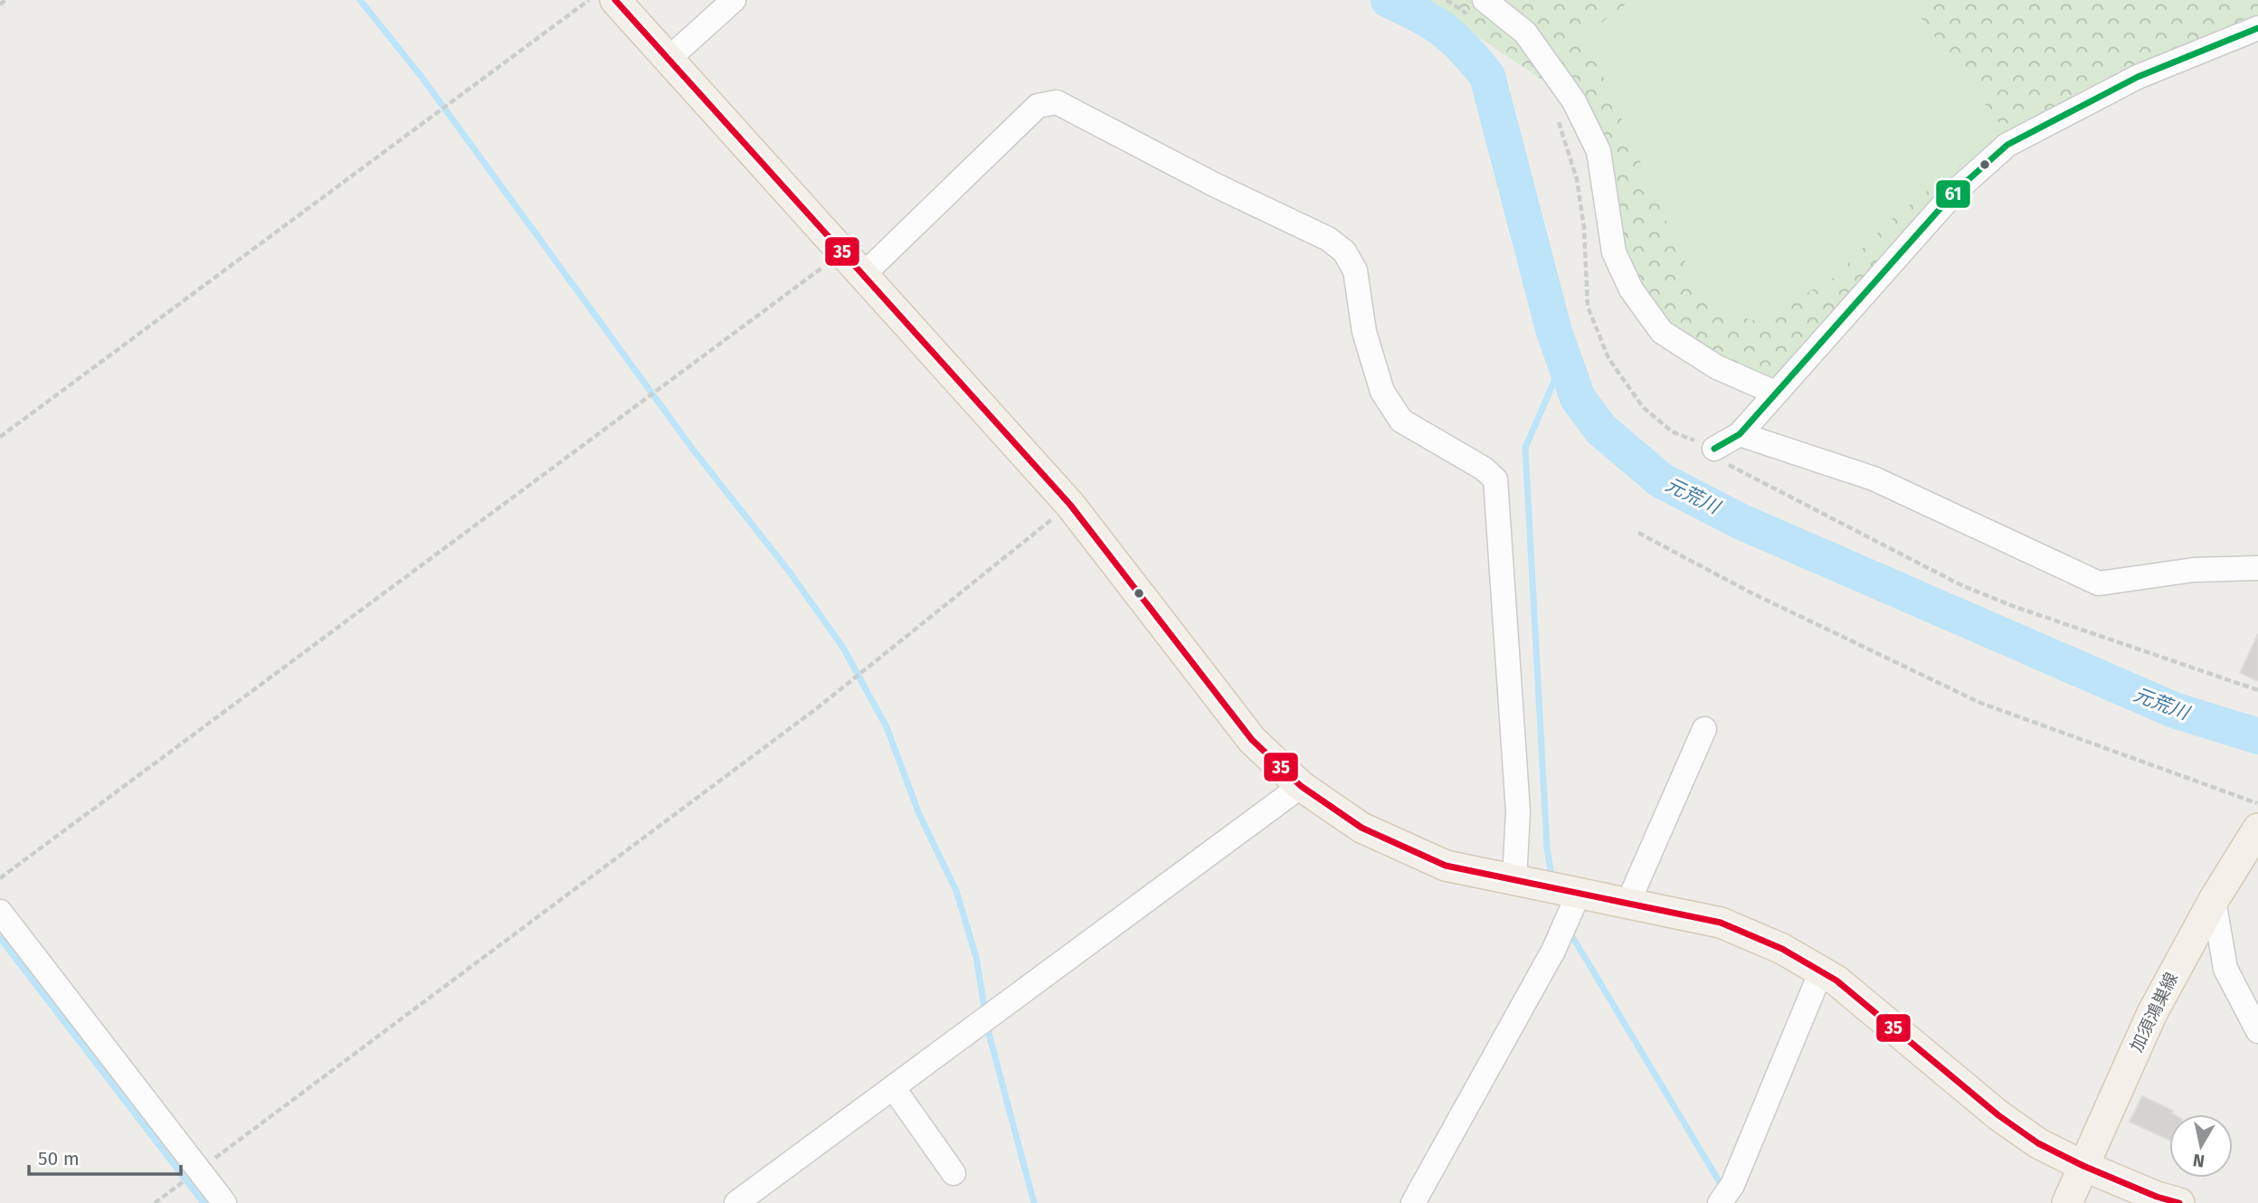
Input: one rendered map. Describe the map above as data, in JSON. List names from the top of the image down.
{
  "streets": {
    "main road": ["加須鴻巣線"]
  },
  "water": ["元荒川"],
  "lines": ["transit line 35", "transit line 61"],
  "scale_bar": "50 m",
  "north": "bottom"
}
